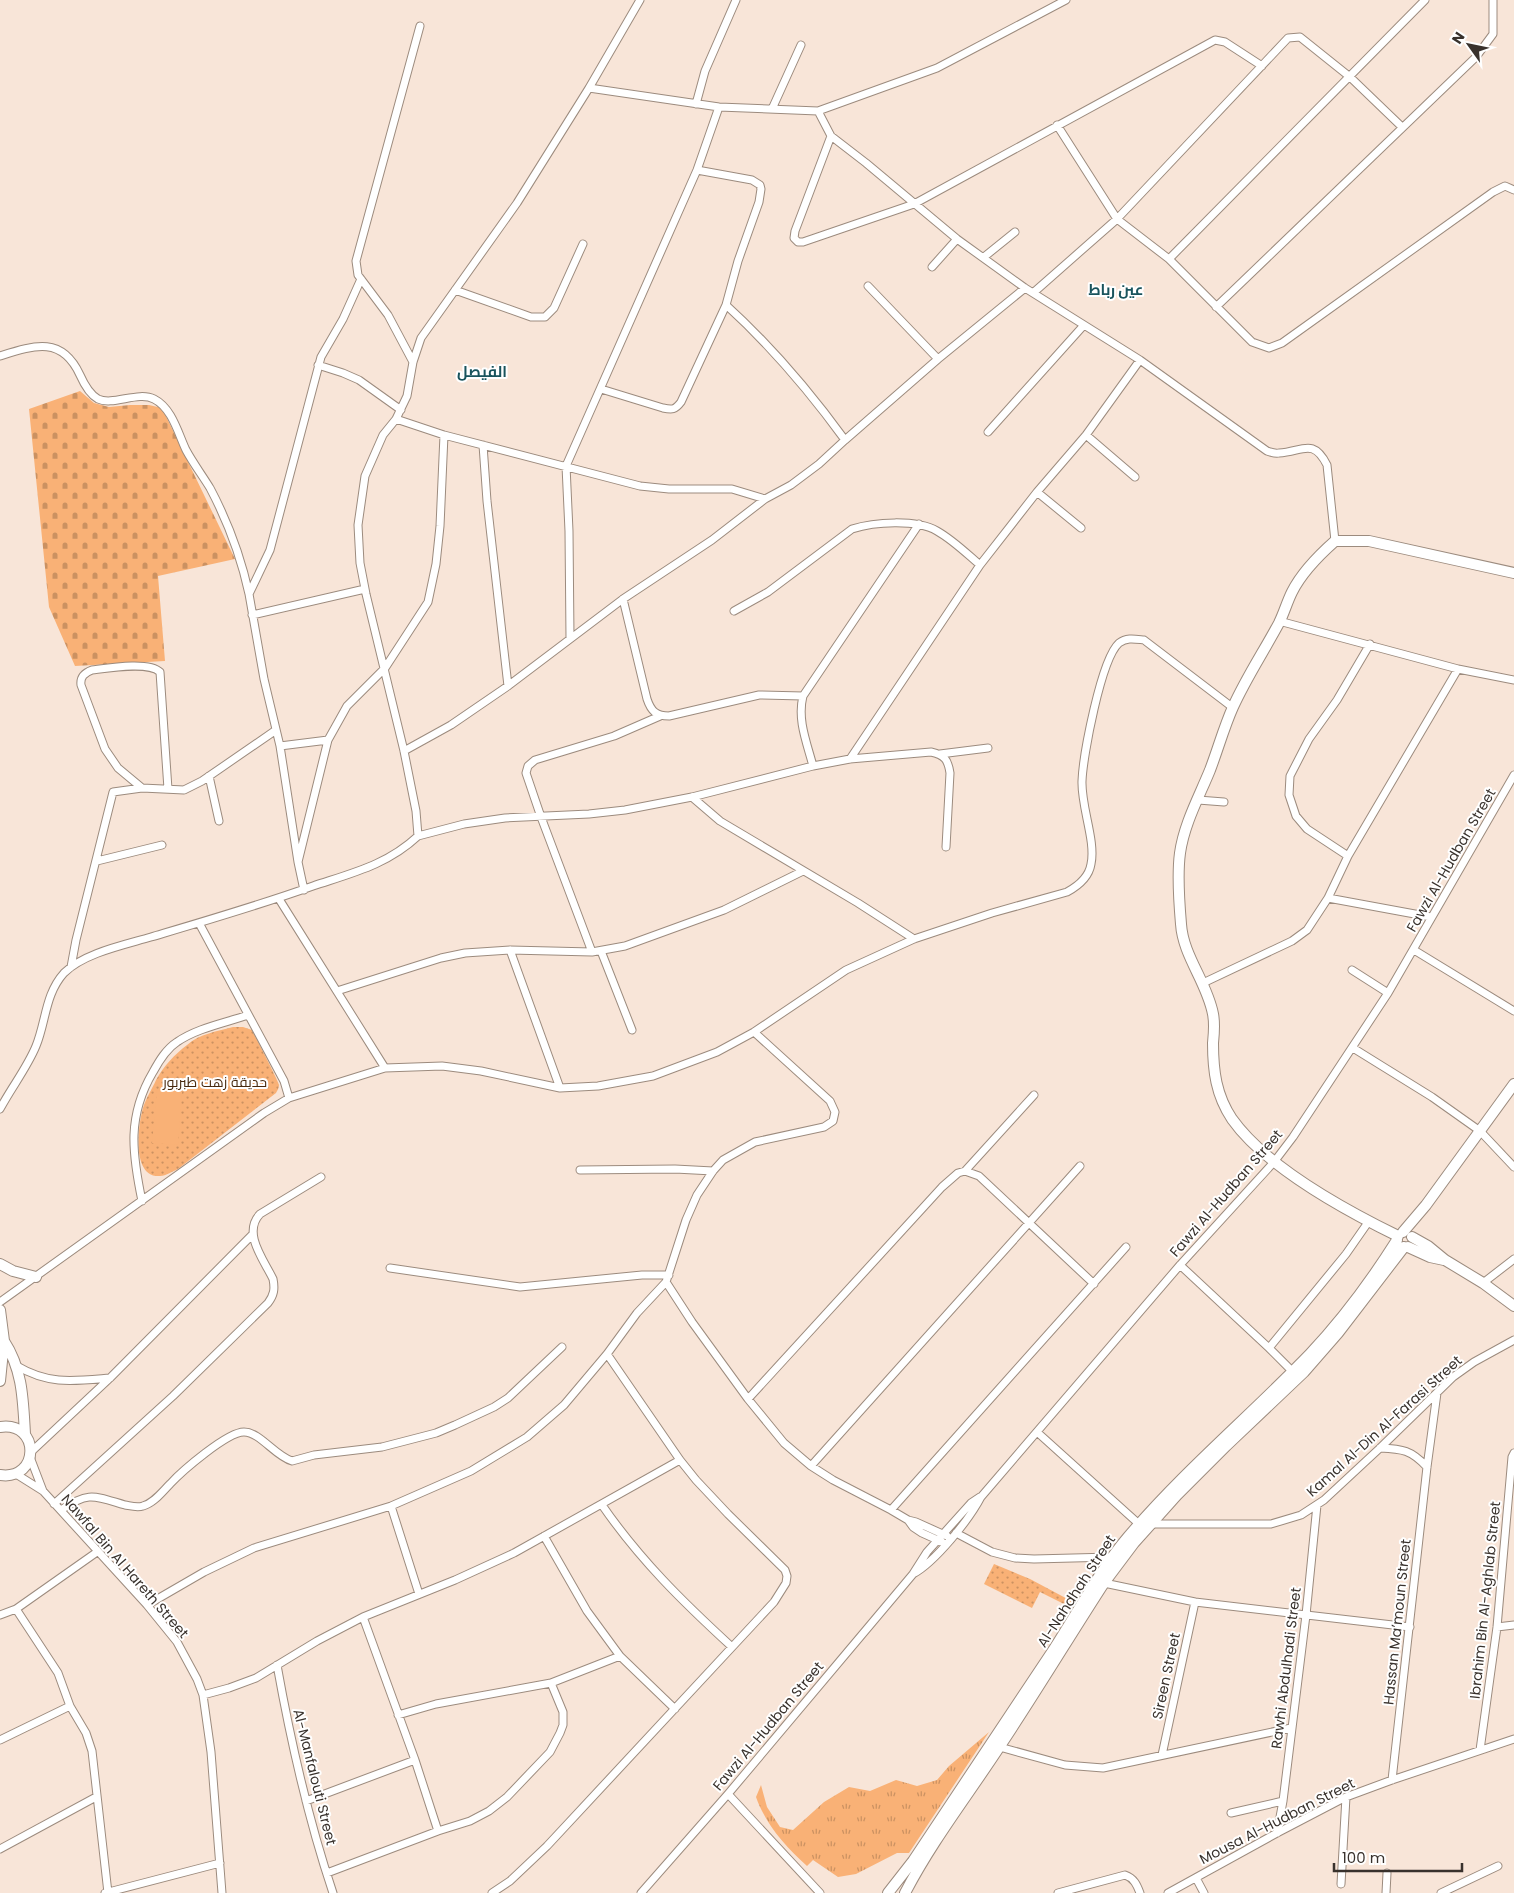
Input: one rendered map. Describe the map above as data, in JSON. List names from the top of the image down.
{
  "streets": {
    "street": [
      "Fawzi Al-Hudban Street",
      "Kamal Al-Din Al-Farasi Street",
      "Nawfal Bin Al Hareth Street",
      "Al-Nahdhah Street",
      "Ibrahim Bin Al-Aghlab Street",
      "Hassan Ma’moun Street",
      "Rawhi Abdulhadi Street",
      "Sireen Street",
      "Al-Manfalouti Street",
      "Mousa Al-Hudban Street"
    ]
  },
  "crossings": [
    ["Kamal Al-Din Al-Farasi Street", "Al-Nahdhah Street"],
    ["Kamal Al-Din Al-Farasi Street", "Hassan Ma’moun Street"],
    ["Kamal Al-Din Al-Farasi Street", "Rawhi Abdulhadi Street"],
    ["Ibrahim Bin Al-Aghlab Street", "Mousa Al-Hudban Street"],
    ["Hassan Ma’moun Street", "Mousa Al-Hudban Street"],
    ["Rawhi Abdulhadi Street", "Mousa Al-Hudban Street"]
  ],
  "districts": ["عين رباط", "الفيصل"],
  "parks": ["حديقة زهت طبربور"],
  "scale_bar": "100 m",
  "north": "top left"
}
